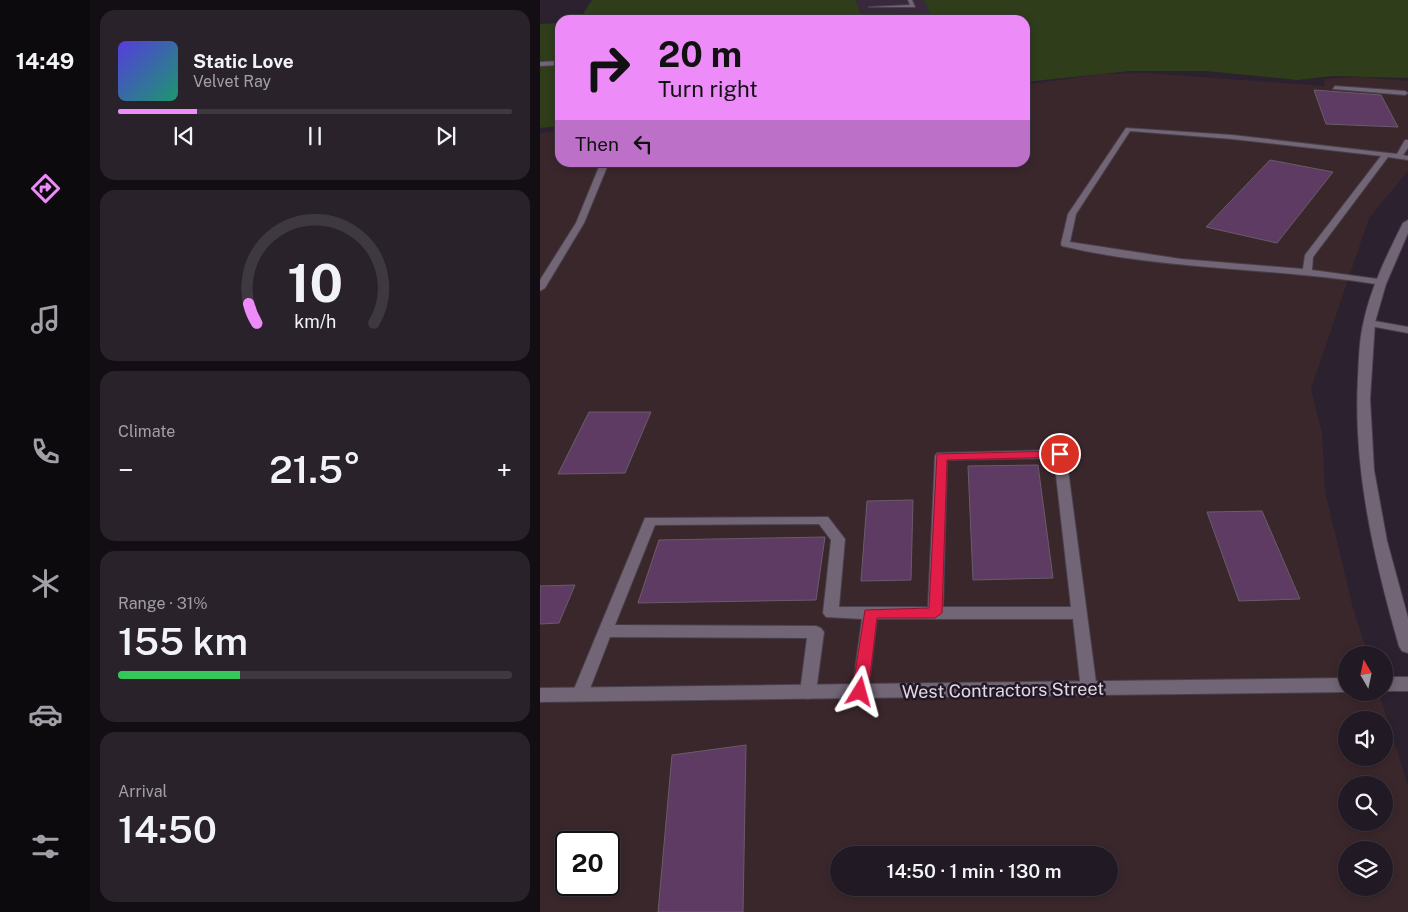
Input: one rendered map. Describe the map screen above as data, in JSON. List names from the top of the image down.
{
  "streets": {
    "street": ["West Contractors Street"]
  },
  "north": "top",
  "page": {
    "tabs": "14:49",
    "turn": ["20 m", "Turn right"],
    "song": ["Static Love", "Velvet Ray"],
    "then": "Then",
    "tile": [
      "Climate",
      ["Range · 31%", "155 km"],
      ["Arrival", "14:50"]
    ],
    "heat": ["−", "21.5°", "+"],
    "limit": "20",
    "trip": "14:50 · 1 min · 130 m",
    "gauge": ["10", "km/h"]
  }
}
